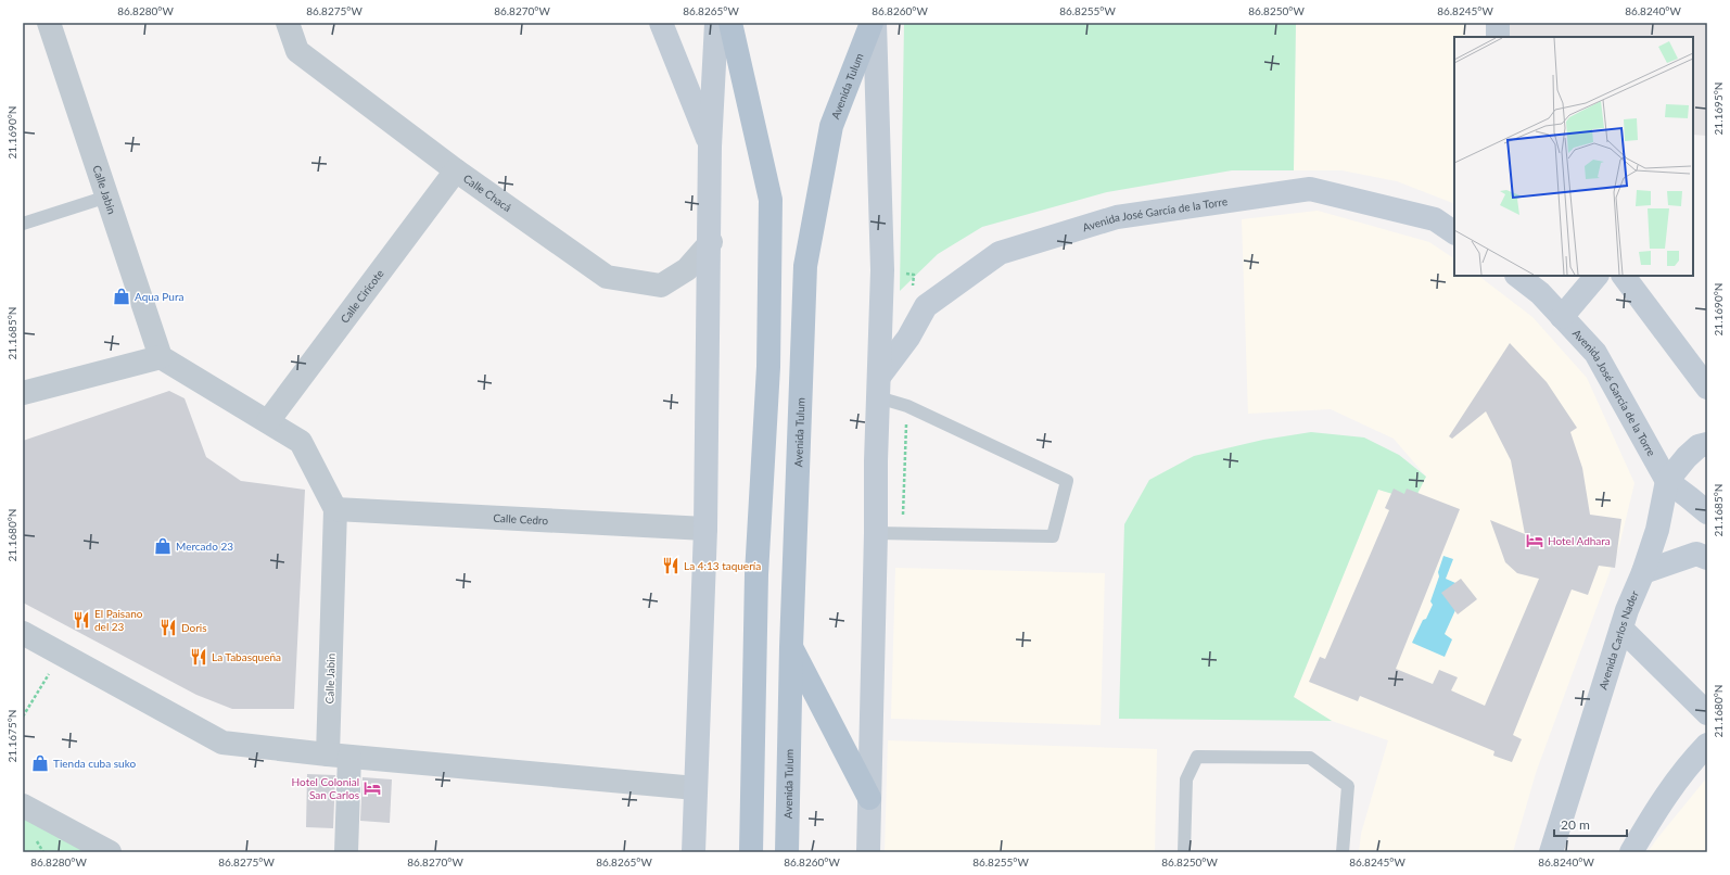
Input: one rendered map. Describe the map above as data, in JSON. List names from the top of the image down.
{
  "streets": {
    "main road": ["Avenida Tulum"],
    "street": [
      "Calle Jabin",
      "Calle Chacá",
      "Avenida José García de la Torre",
      "Calle Ciricote",
      "Calle Cedro",
      "Avenida Carlos Nader"
    ]
  },
  "crossings": [
    ["Avenida Tulum", "Avenida José García de la Torre"],
    ["Calle Jabin", "Calle Ciricote"],
    ["Calle Jabin", "Calle Cedro"],
    ["Calle Chacá", "Calle Ciricote"],
    ["Avenida José García de la Torre", "Avenida Carlos Nader"]
  ],
  "places": {
    "shop": ["Aqua Pura", "Mercado 23", "Tienda cuba suko"],
    "hotel": ["Hotel Adhara", "Hotel Colonial San Carlos"],
    "restaurant": [
      "La 4:13 taquería",
      "El Paisano del 23",
      "Doris",
      "La Tabasqueña"
    ]
  },
  "scale_bar": "20 m",
  "coordinates": [
    "86.8280°W",
    "86.8275°W",
    "86.8270°W",
    "86.8265°W",
    "86.8260°W",
    "86.8255°W",
    "86.8250°W",
    "86.8245°W",
    "86.8240°W",
    "21.1695°N",
    "21.1690°N",
    "21.1685°N",
    "21.1680°N",
    "21.1675°N"
  ]
}
